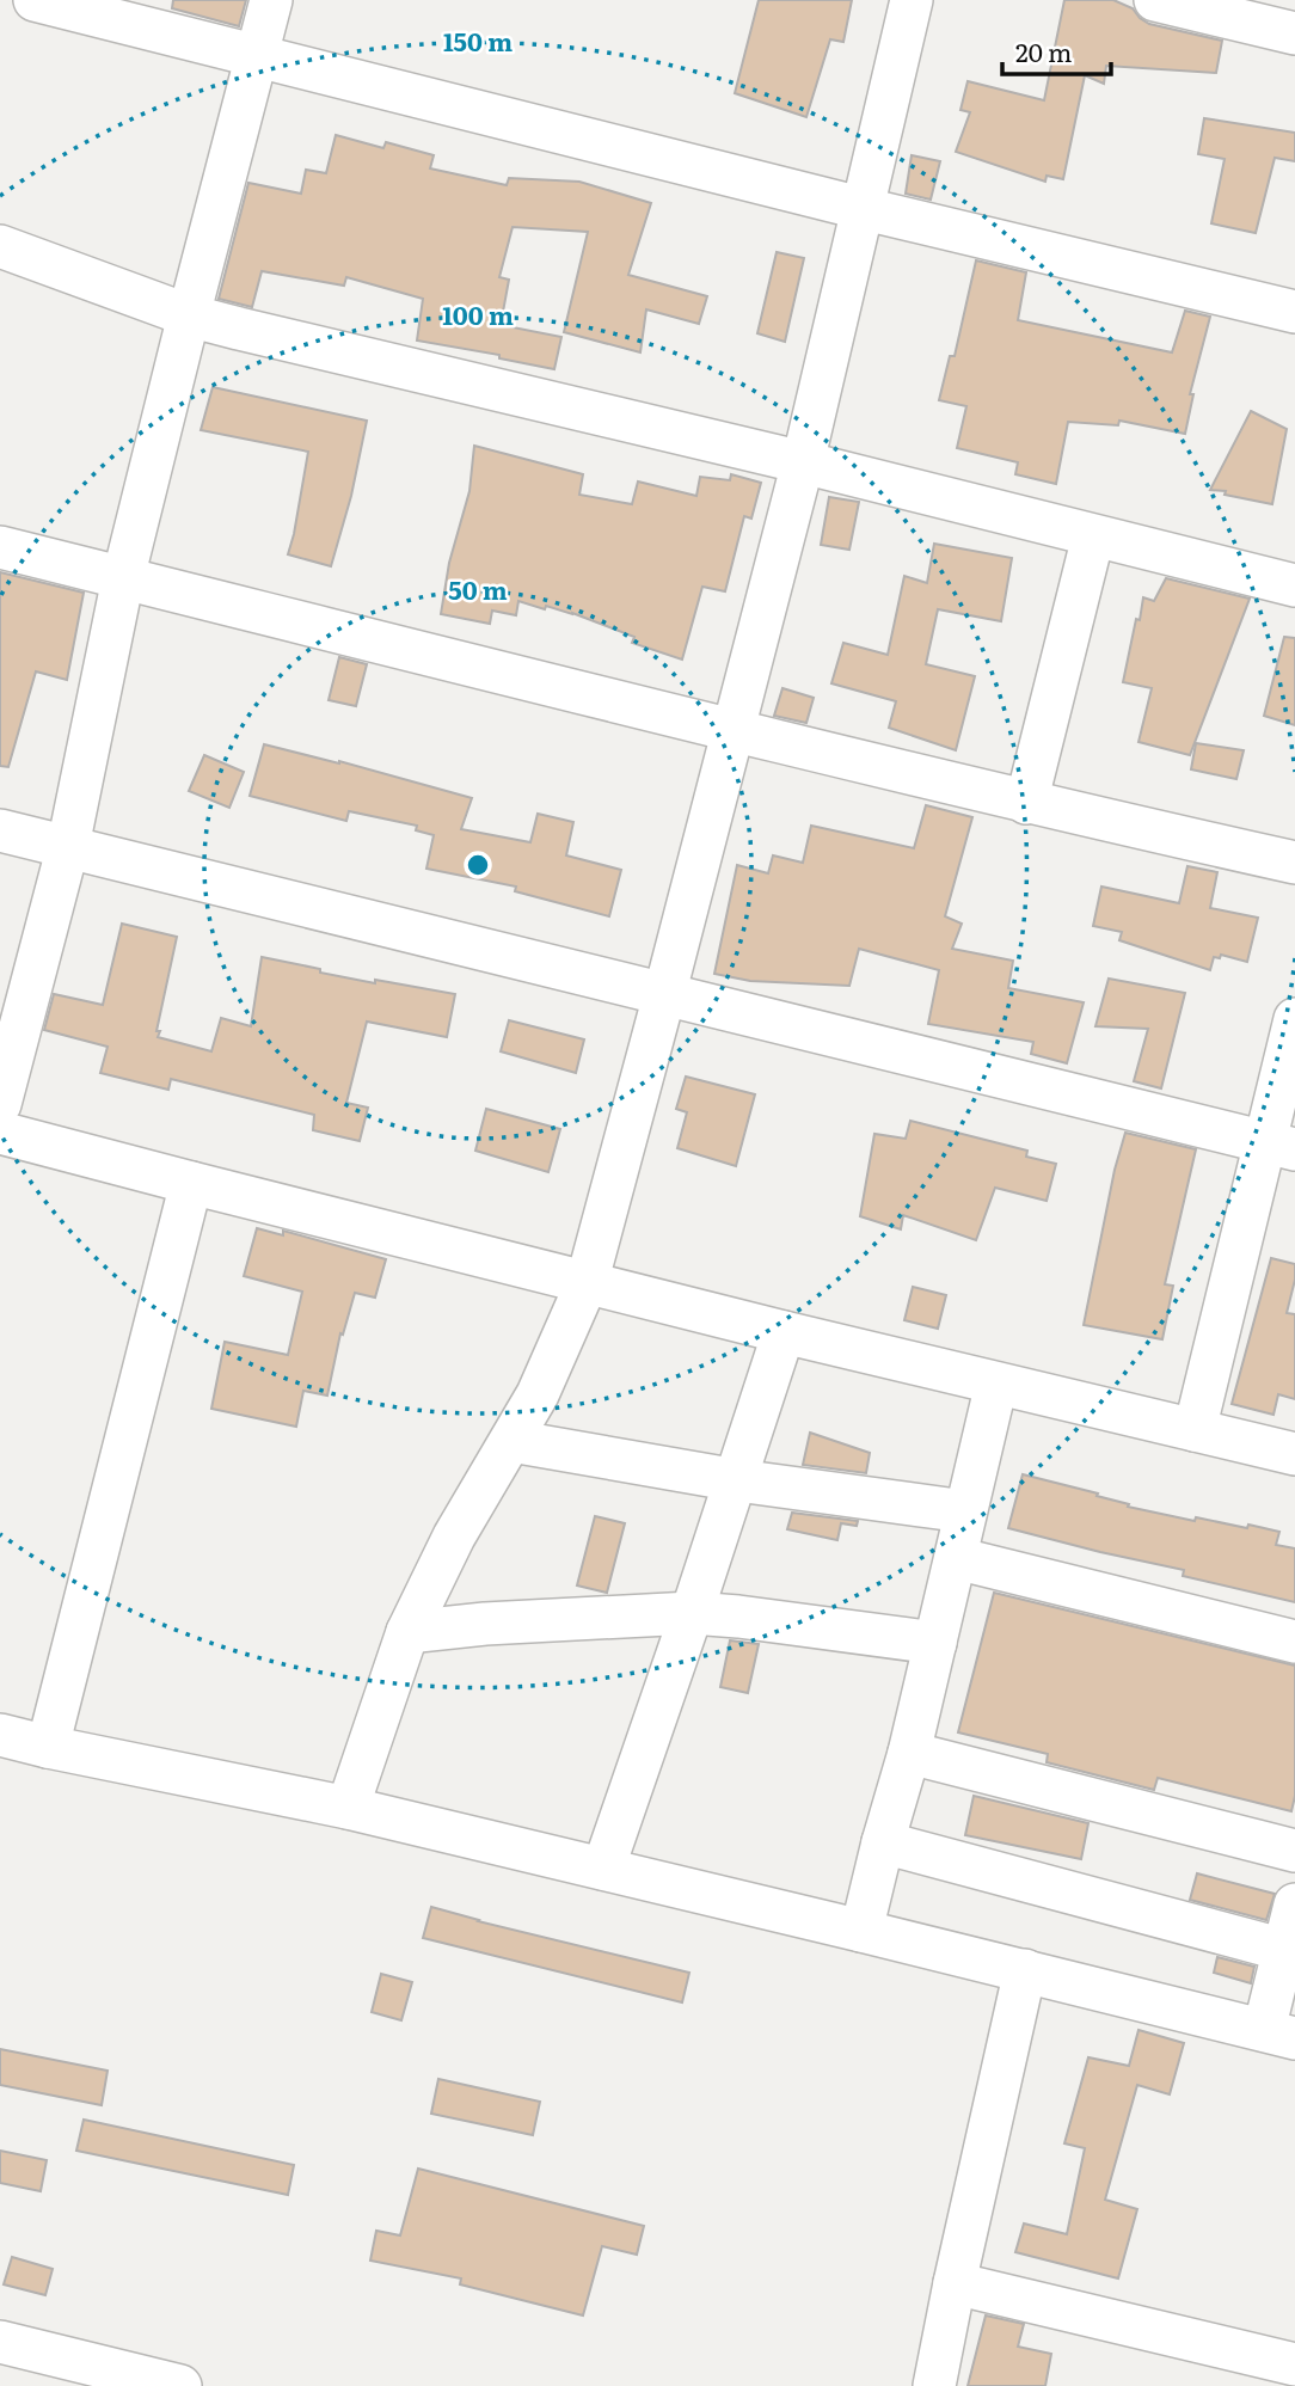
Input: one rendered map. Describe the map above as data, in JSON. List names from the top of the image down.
{
  "scale_bar": "20 m",
  "rings": ["150 m", "100 m", "50 m"]
}
